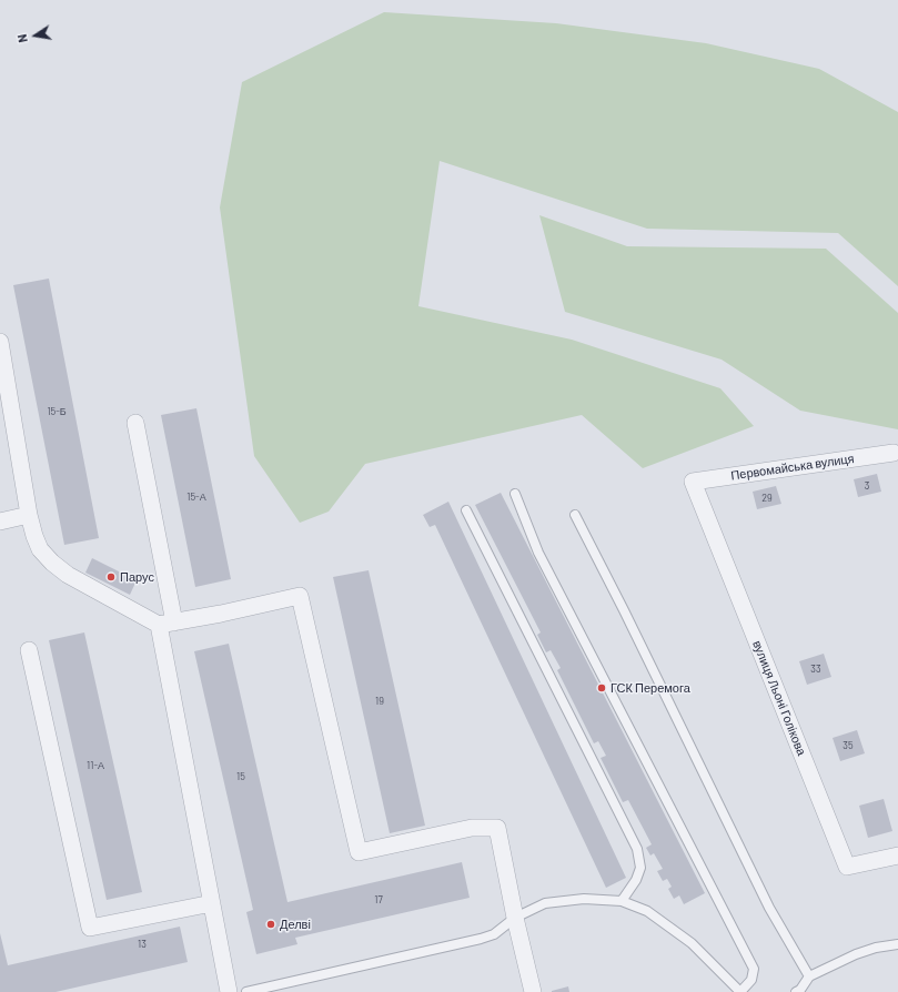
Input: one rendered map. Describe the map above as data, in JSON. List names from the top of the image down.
{
  "streets": {
    "street": ["Первомайська вулиця", "вулиця Льоні Голікова"]
  },
  "crossings": [
    ["Первомайська вулиця", "вулиця Льоні Голікова"]
  ],
  "places": ["Парус", "ГСК Перемога", "Делві"],
  "house_numbers": [
    "15-Б",
    "3",
    "15-А",
    "29",
    "33",
    "19",
    "35",
    "11-А",
    "15",
    "17",
    "13"
  ],
  "north": "left"
}
